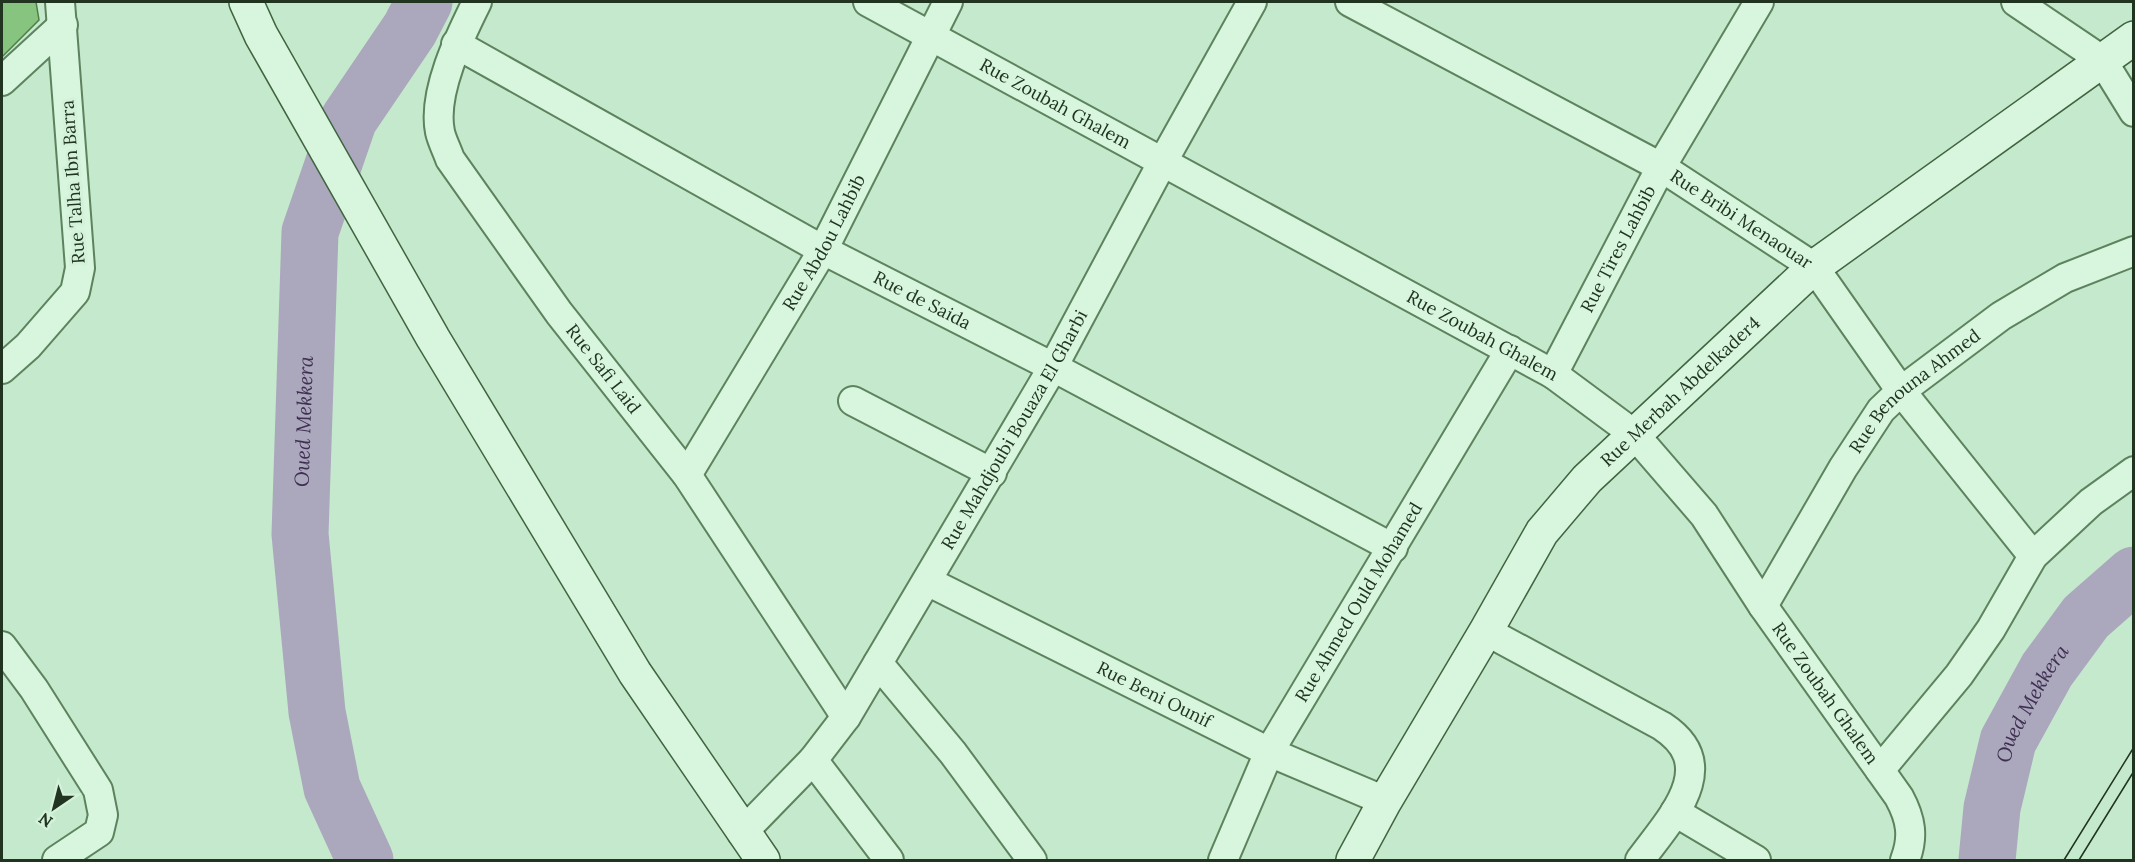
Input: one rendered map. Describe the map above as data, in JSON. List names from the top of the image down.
{
  "streets": {
    "main road": ["Rue Merbah Abdelkader4"],
    "street": [
      "Rue Zoubah Ghalem",
      "Rue Talha Ibn Barra",
      "Rue Bribi Menaouar",
      "Rue Abdou Lahbib",
      "Rue Tires Lahbib",
      "Rue de Saida",
      "Rue Safi Laid",
      "Rue Benouna Ahmed",
      "Rue Mahdjoubi Bouaza El Gharbi",
      "Rue Ahmed Ould Mohamed",
      "Rue Beni Ounif"
    ]
  },
  "crossings": [
    ["Rue Zoubah Ghalem", "Rue Abdou Lahbib"],
    ["Rue Zoubah Ghalem", "Rue Tires Lahbib"],
    ["Rue Zoubah Ghalem", "Rue Merbah Abdelkader4"],
    ["Rue Zoubah Ghalem", "Rue Benouna Ahmed"],
    ["Rue Zoubah Ghalem", "Rue Mahdjoubi Bouaza El Gharbi"],
    ["Rue Zoubah Ghalem", "Rue Ahmed Ould Mohamed"],
    ["Rue Bribi Menaouar", "Rue Tires Lahbib"],
    ["Rue Bribi Menaouar", "Rue Merbah Abdelkader4"],
    ["Rue Bribi Menaouar", "Rue Benouna Ahmed"],
    ["Rue Abdou Lahbib", "Rue de Saida"],
    ["Rue Abdou Lahbib", "Rue Safi Laid"],
    ["Rue de Saida", "Rue Safi Laid"],
    ["Rue de Saida", "Rue Mahdjoubi Bouaza El Gharbi"],
    ["Rue de Saida", "Rue Ahmed Ould Mohamed"],
    ["Rue Safi Laid", "Rue Mahdjoubi Bouaza El Gharbi"],
    ["Rue Merbah Abdelkader4", "Rue Beni Ounif"],
    ["Rue Mahdjoubi Bouaza El Gharbi", "Rue Beni Ounif"],
    ["Rue Ahmed Ould Mohamed", "Rue Beni Ounif"]
  ],
  "water": ["Oued Mekkera"],
  "north": "bottom left"
}
